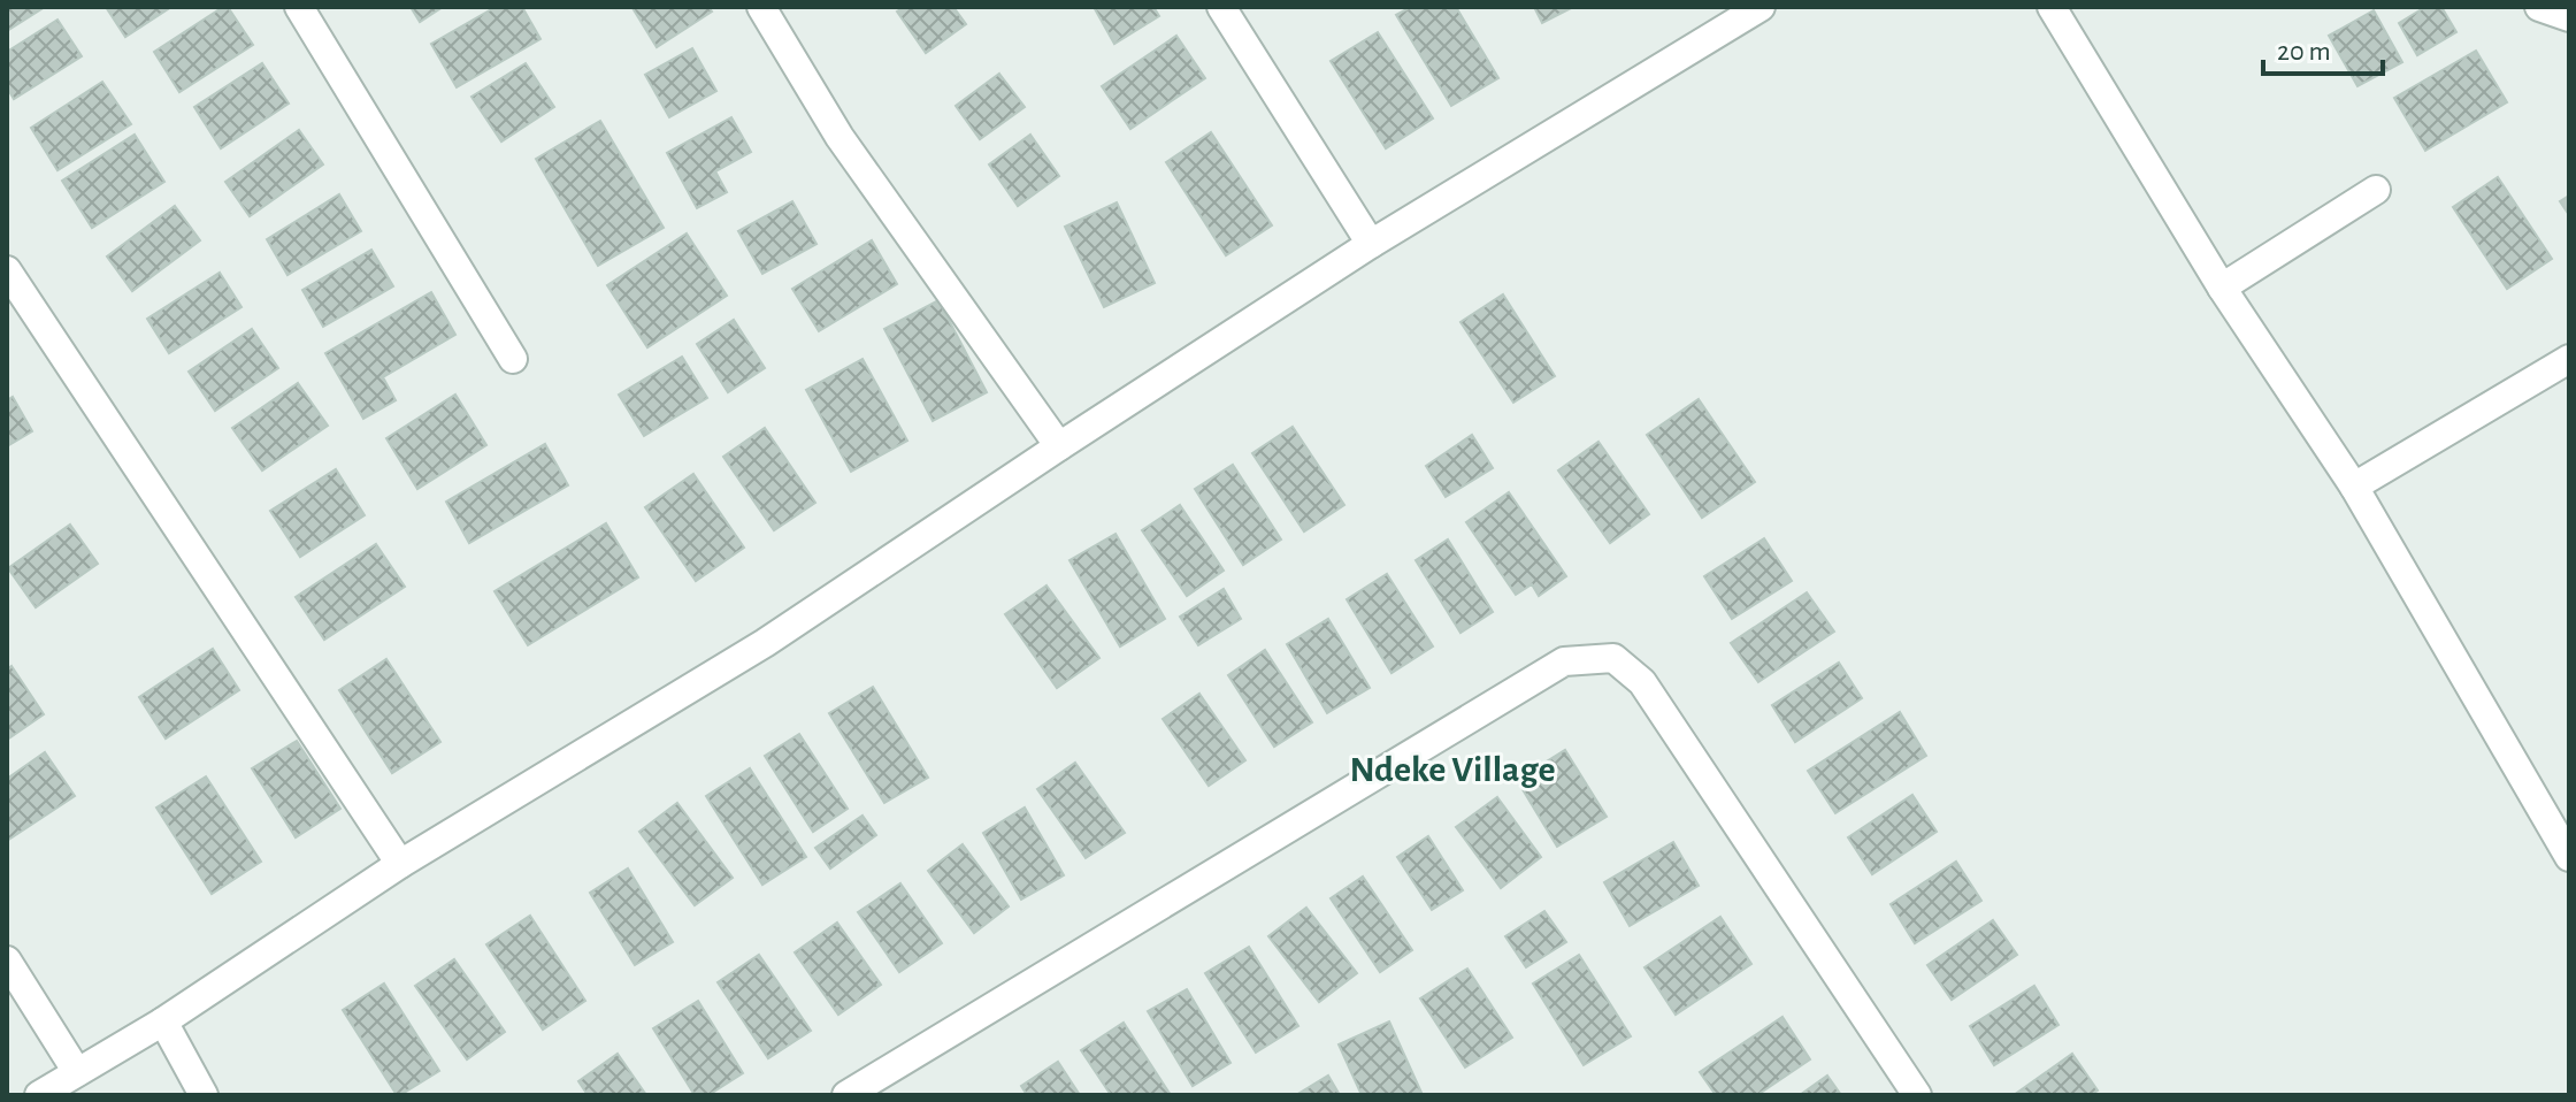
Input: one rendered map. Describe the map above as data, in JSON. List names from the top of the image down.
{
  "districts": ["Ndeke Village"],
  "scale_bar": "20 m"
}
